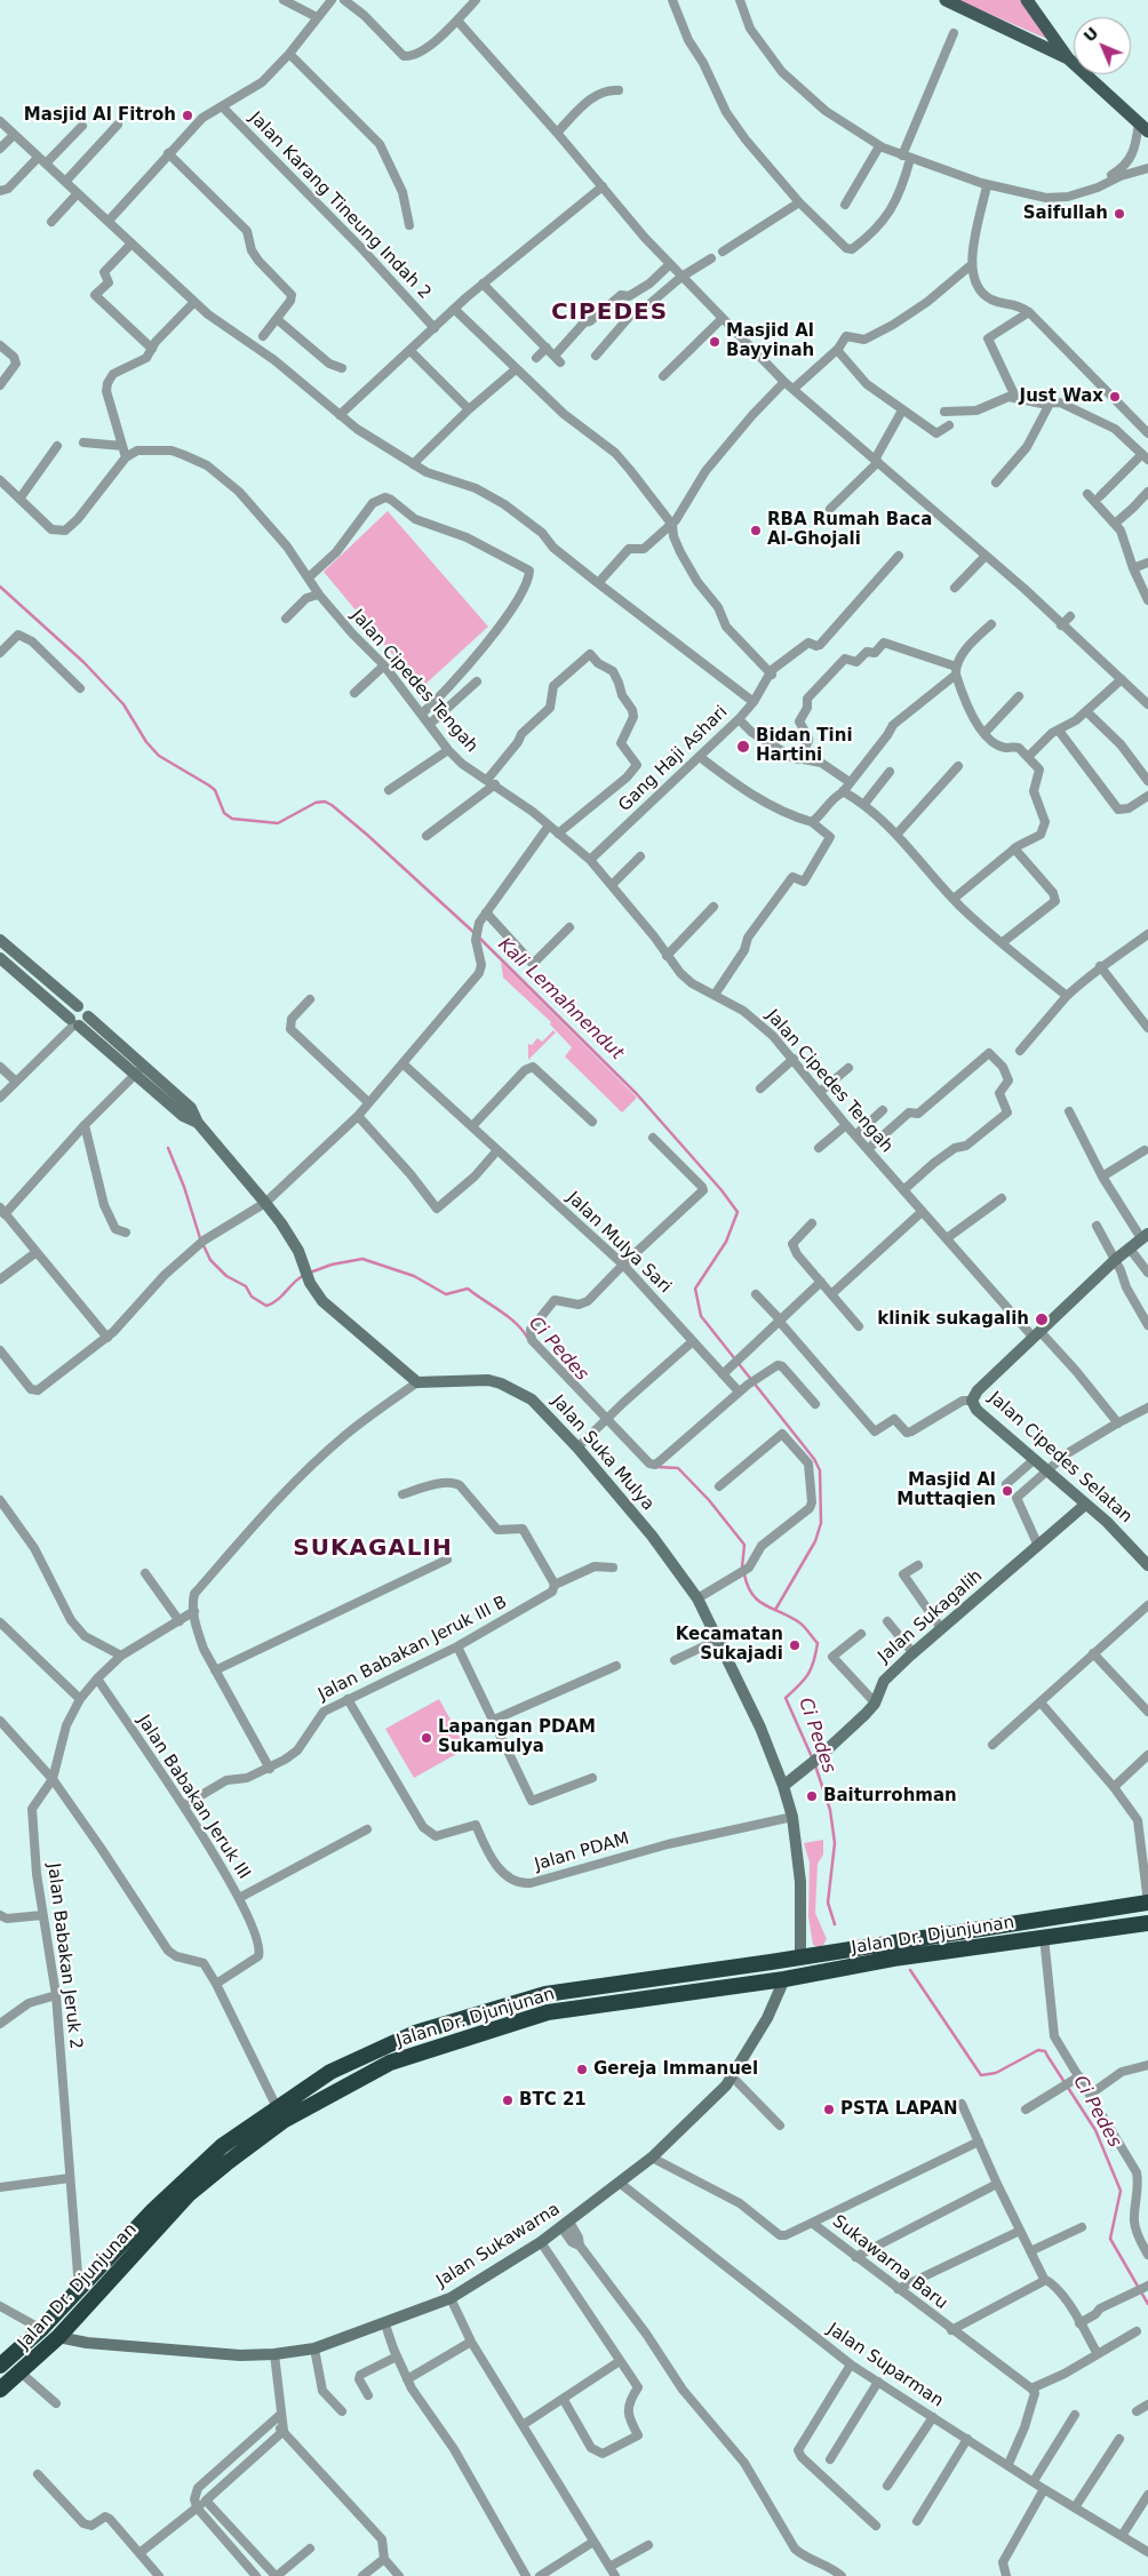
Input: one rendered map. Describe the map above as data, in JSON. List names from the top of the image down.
{
  "streets": {
    "highway": ["Jalan Dr. Djunjunan"],
    "street": [
      "Jalan Karang Tineung Indah 2",
      "Jalan Cipedes Tengah",
      "Gang Haji Ashari",
      "Jalan Mulya Sari",
      "Jalan Suka Mulya",
      "Jalan Cipedes Selatan",
      "Jalan Sukagalih",
      "Jalan Babakan Jeruk III B",
      "Jalan Babakan Jeruk III",
      "Jalan PDAM",
      "Jalan Babakan Jeruk 2",
      "Jalan Sukawarna",
      "Sukawarna Baru",
      "Jalan Suparman"
    ]
  },
  "crossings": [
    ["Jalan Cipedes Tengah", "Gang Haji Ashari"],
    ["Jalan Suka Mulya", "Jalan Sukagalih"],
    ["Jalan Suka Mulya", "Jalan PDAM"],
    ["Jalan Suka Mulya", "Jalan Dr. Djunjunan"],
    ["Jalan Cipedes Selatan", "Jalan Sukagalih"],
    ["Jalan Babakan Jeruk III B", "Jalan Babakan Jeruk III"],
    ["Jalan Babakan Jeruk III B", "Jalan PDAM"],
    ["Jalan Babakan Jeruk III", "Jalan Babakan Jeruk 2"],
    ["Jalan Dr. Djunjunan", "Jalan Babakan Jeruk 2"],
    ["Jalan Dr. Djunjunan", "Jalan Sukawarna"],
    ["Jalan Sukawarna", "Sukawarna Baru"],
    ["Jalan Sukawarna", "Jalan Suparman"]
  ],
  "districts": ["CIPEDES", "SUKAGALIH"],
  "water": ["Kali Lemahnendut", "Ci Pedes"],
  "places": [
    "Masjid Al Fitroh",
    "Saifullah",
    "Masjid Al Bayyinah",
    "Just Wax",
    "RBA Rumah Baca Al-Ghojali",
    "Bidan Tini Hartini",
    "klinik sukagalih",
    "Masjid Al Muttaqien",
    "Kecamatan Sukajadi",
    "Lapangan PDAM Sukamulya",
    "Baiturrohman",
    "Gereja Immanuel",
    "BTC 21",
    "PSTA LAPAN"
  ],
  "north": "top left"
}
